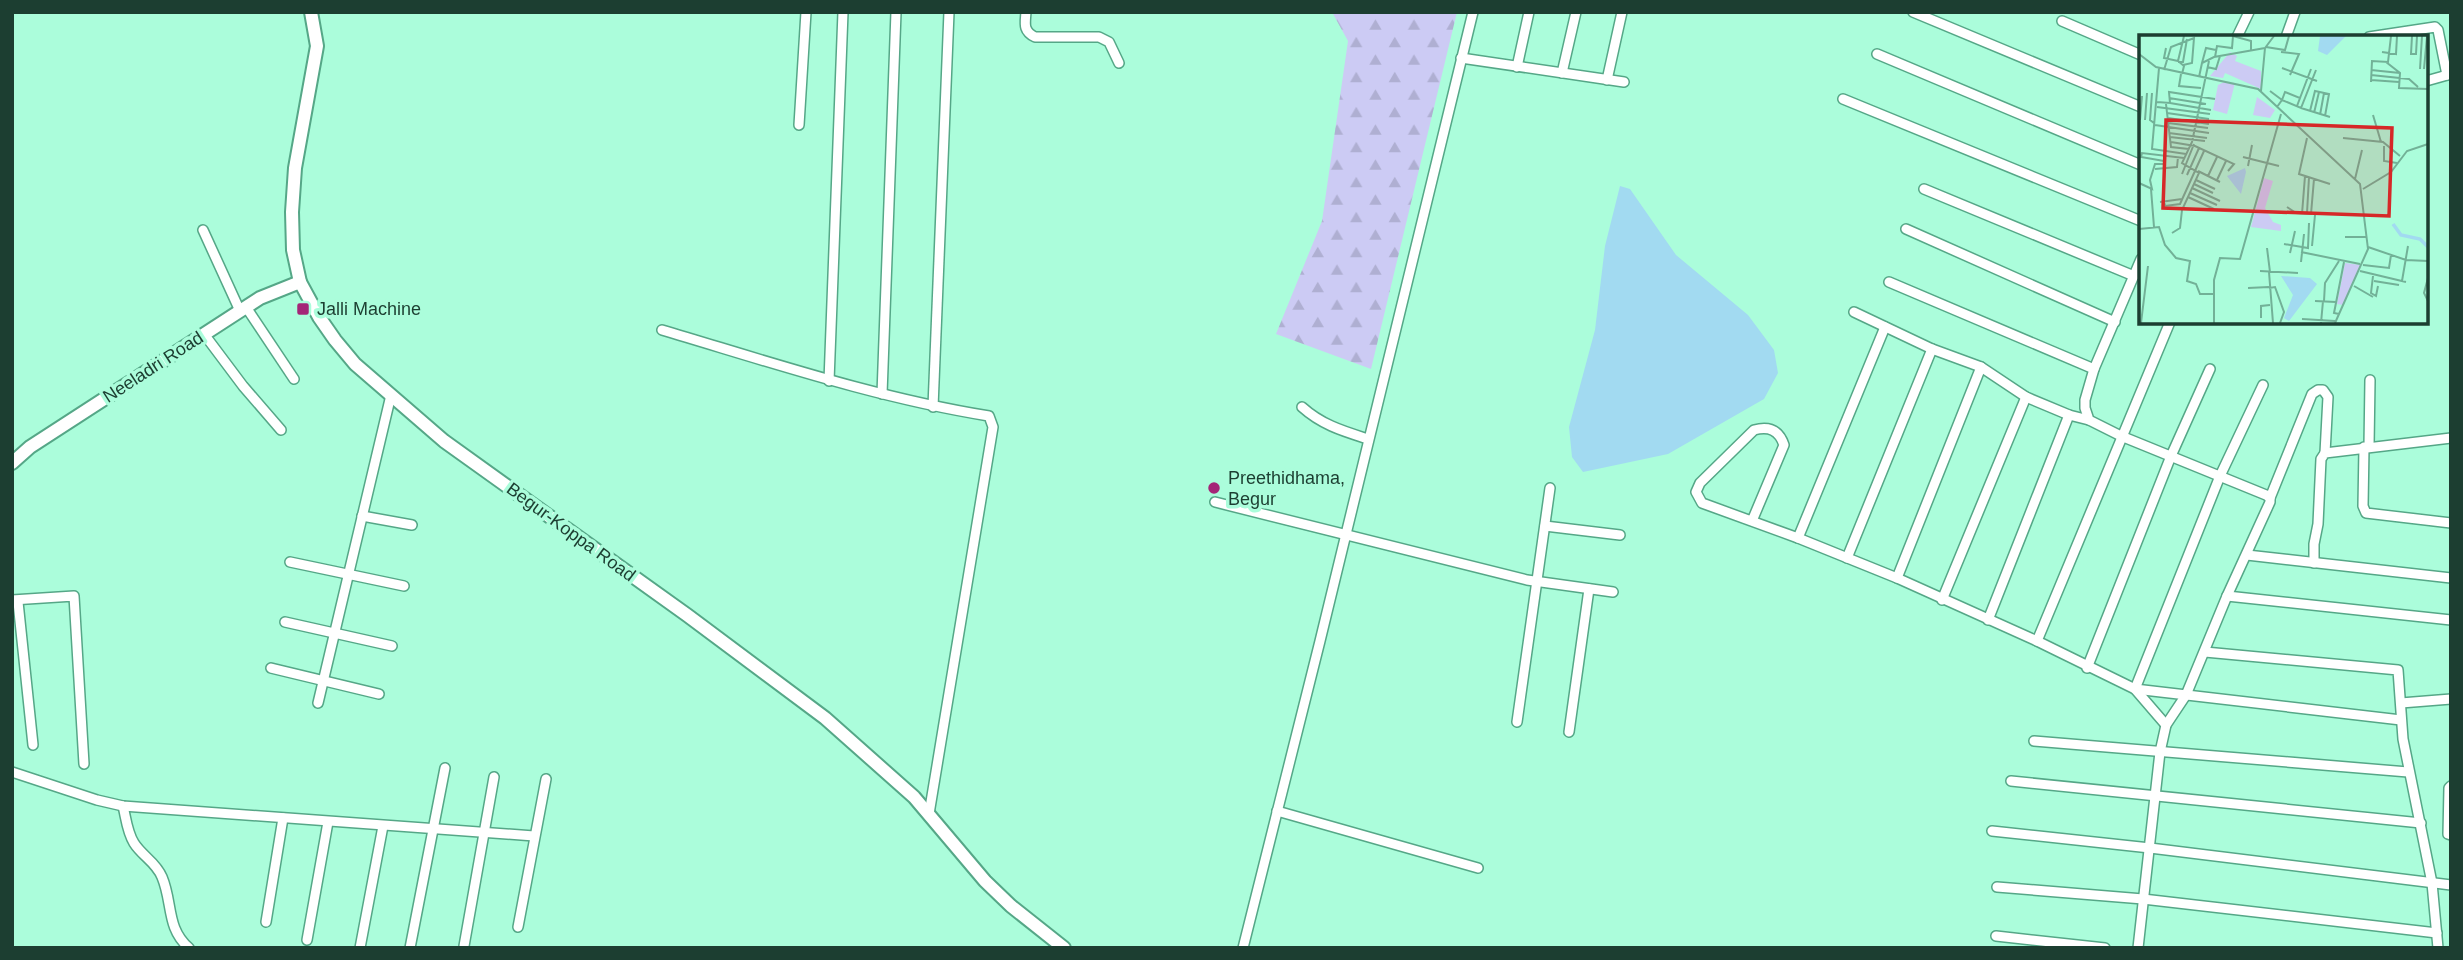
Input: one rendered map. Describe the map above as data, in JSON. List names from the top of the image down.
{
  "streets": {
    "main road": ["Neeladri Road", "Begur-Koppa Road"]
  },
  "crossings": [
    ["Neeladri Road", "Begur-Koppa Road"]
  ],
  "places": {
    "transit": ["Jalli Machine"],
    "other": ["Preethidhama, Begur"]
  }
}
